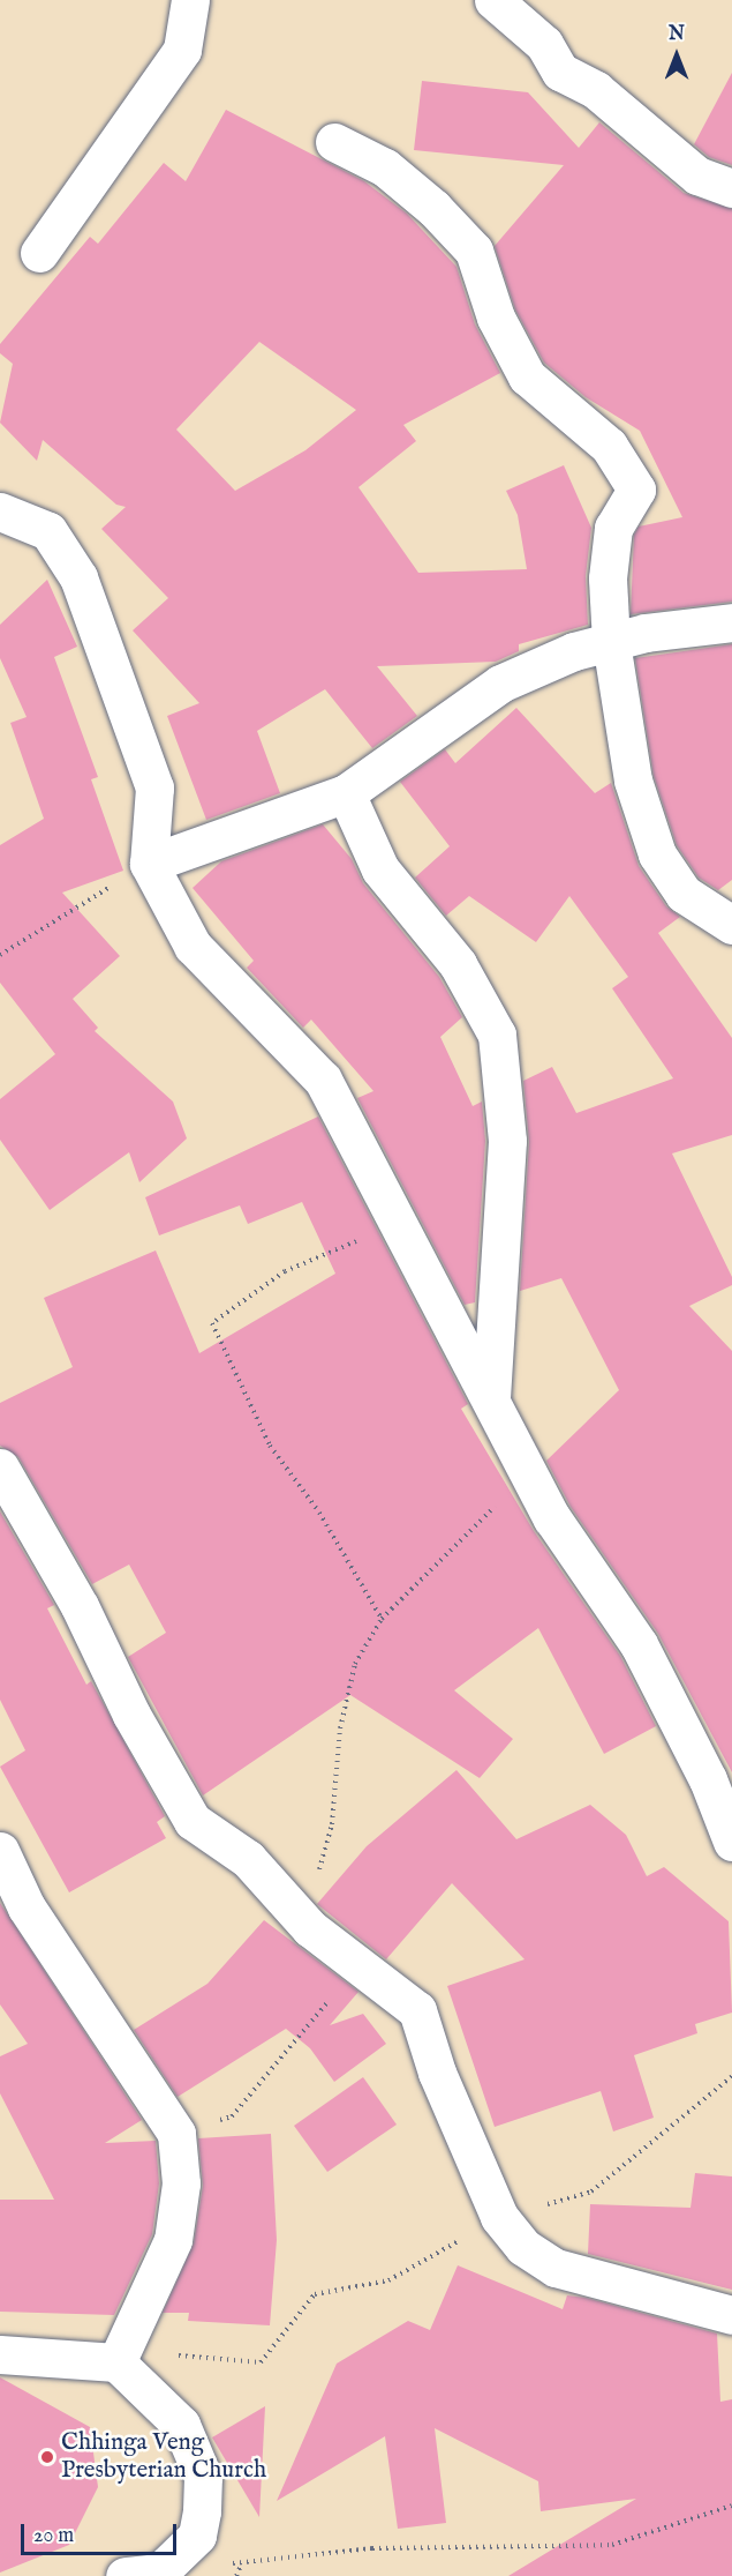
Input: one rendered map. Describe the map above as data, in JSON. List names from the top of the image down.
{
  "places": ["Chhinga Veng Presbyterian Church"],
  "scale_bar": "20 m",
  "north": "top"
}
